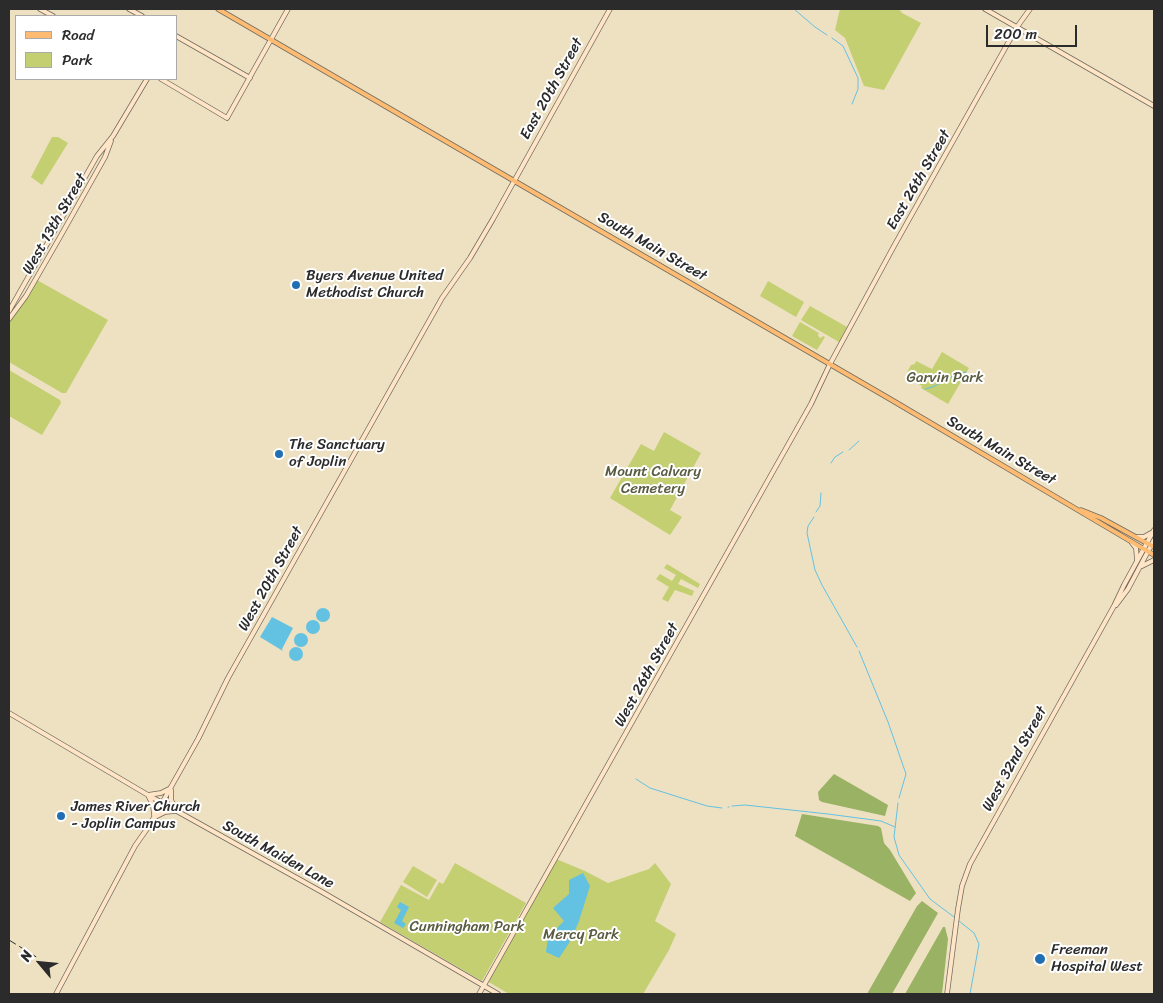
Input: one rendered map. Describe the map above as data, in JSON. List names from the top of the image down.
{
  "streets": {
    "main road": [
      "East 20th Street",
      "East 26th Street",
      "West 13th Street",
      "South Main Street",
      "West 20th Street",
      "West 26th Street",
      "West 32nd Street",
      "South Maiden Lane"
    ]
  },
  "crossings": [
    ["East 20th Street", "South Main Street"],
    ["East 20th Street", "West 20th Street"],
    ["East 26th Street", "South Main Street"],
    ["East 26th Street", "West 26th Street"],
    ["South Main Street", "West 20th Street"],
    ["South Main Street", "West 26th Street"],
    ["South Main Street", "West 32nd Street"],
    ["West 20th Street", "South Maiden Lane"],
    ["West 26th Street", "South Maiden Lane"]
  ],
  "parks": [
    "Garvin Park",
    "Mount Calvary Cemetery",
    "Cunningham Park",
    "Mercy Park"
  ],
  "places": [
    "Byers Avenue United Methodist Church",
    "The Sanctuary of Joplin",
    "James River Church - Joplin Campus",
    "Freeman Hospital West"
  ],
  "legend": ["Road", "Park"],
  "scale_bar": "200 m",
  "north": "top left"
}
